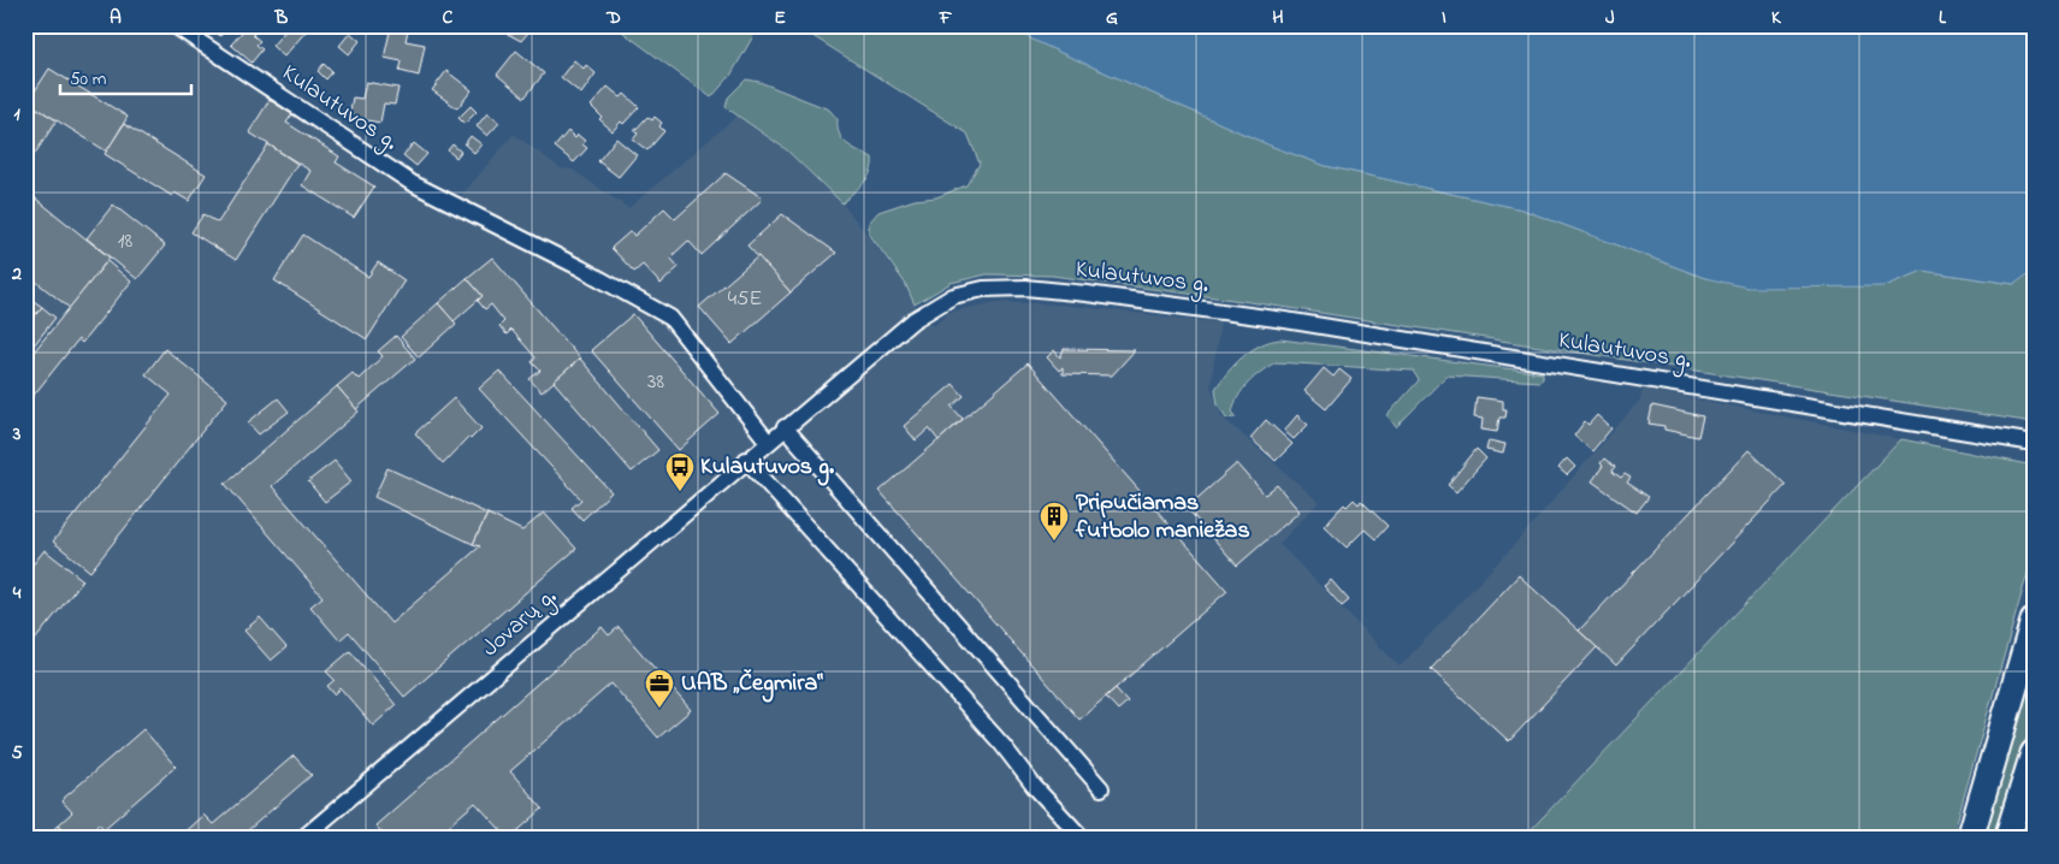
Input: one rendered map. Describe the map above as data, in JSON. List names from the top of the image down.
{
  "streets": {
    "street": ["Kulautuvos g.", "Jovarų g."]
  },
  "crossings": [
    ["Kulautuvos g.", "Jovarų g."]
  ],
  "places": {
    "bus stop": ["Kulautuvos g."],
    "building": ["Pripučiamas futbolo maniežas"],
    "office": ["UAB „Čegmira“"]
  },
  "house_numbers": ["18", "45E", "38"],
  "scale_bar": "50 m",
  "grid": {
    "columns": [
      "A",
      "B",
      "C",
      "D",
      "E",
      "F",
      "G",
      "H",
      "I",
      "J",
      "K",
      "L"
    ],
    "rows": [
      "1",
      "2",
      "3",
      "4",
      "5"
    ]
  }
}
